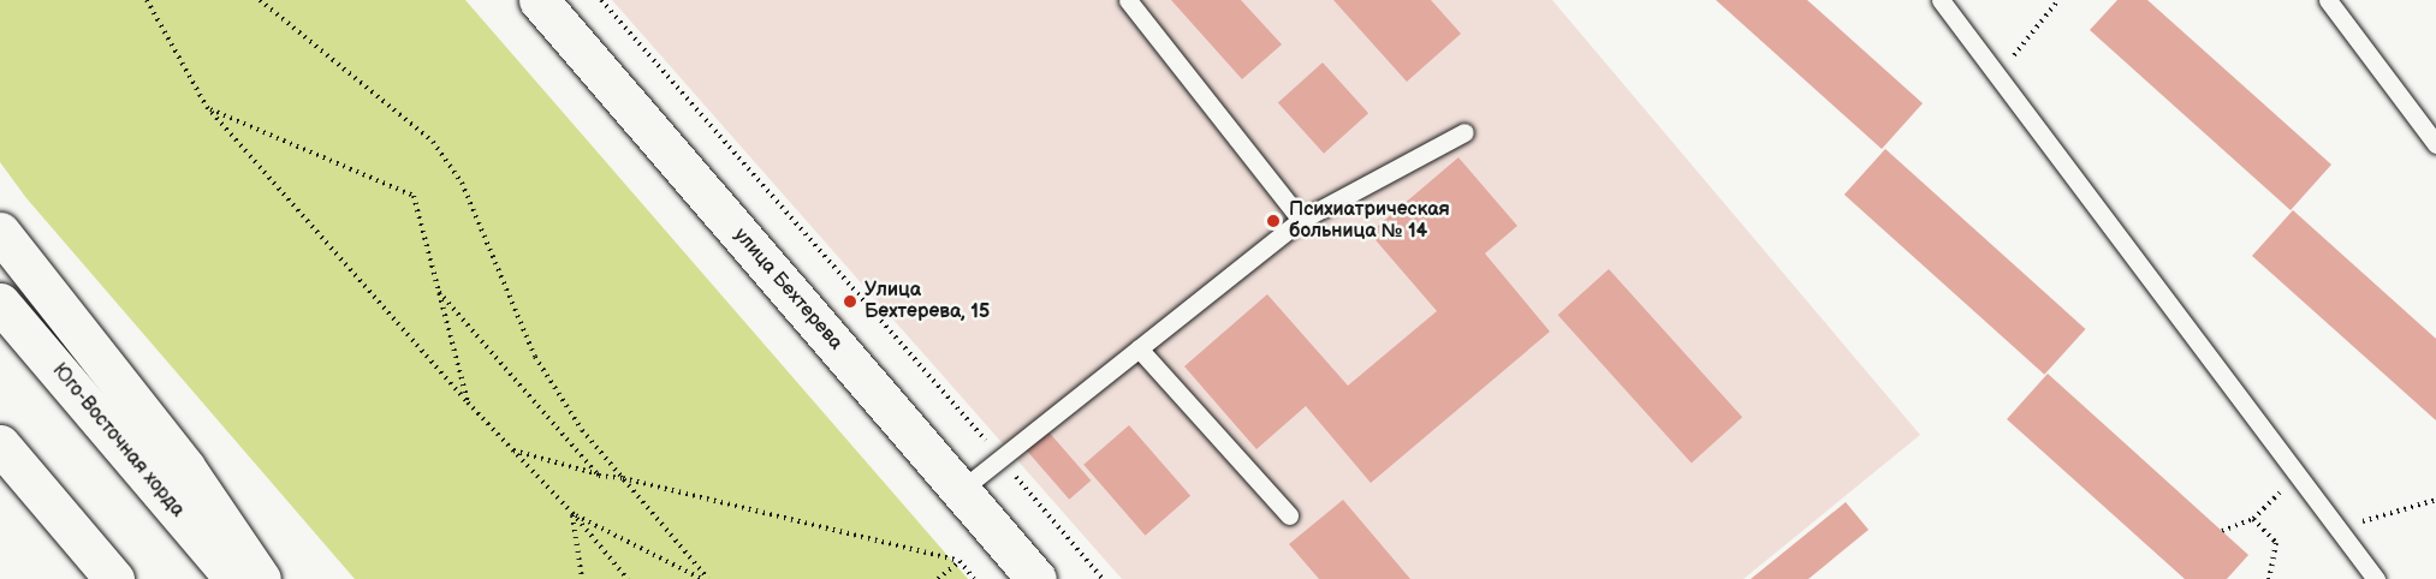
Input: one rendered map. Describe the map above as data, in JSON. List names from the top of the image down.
{
  "streets": {
    "street": ["улица Бехтерева", "Юго-Восточная хорда"]
  },
  "places": ["Психиатрическая больница № 14", "Улица Бехтерева, 15"]
}
